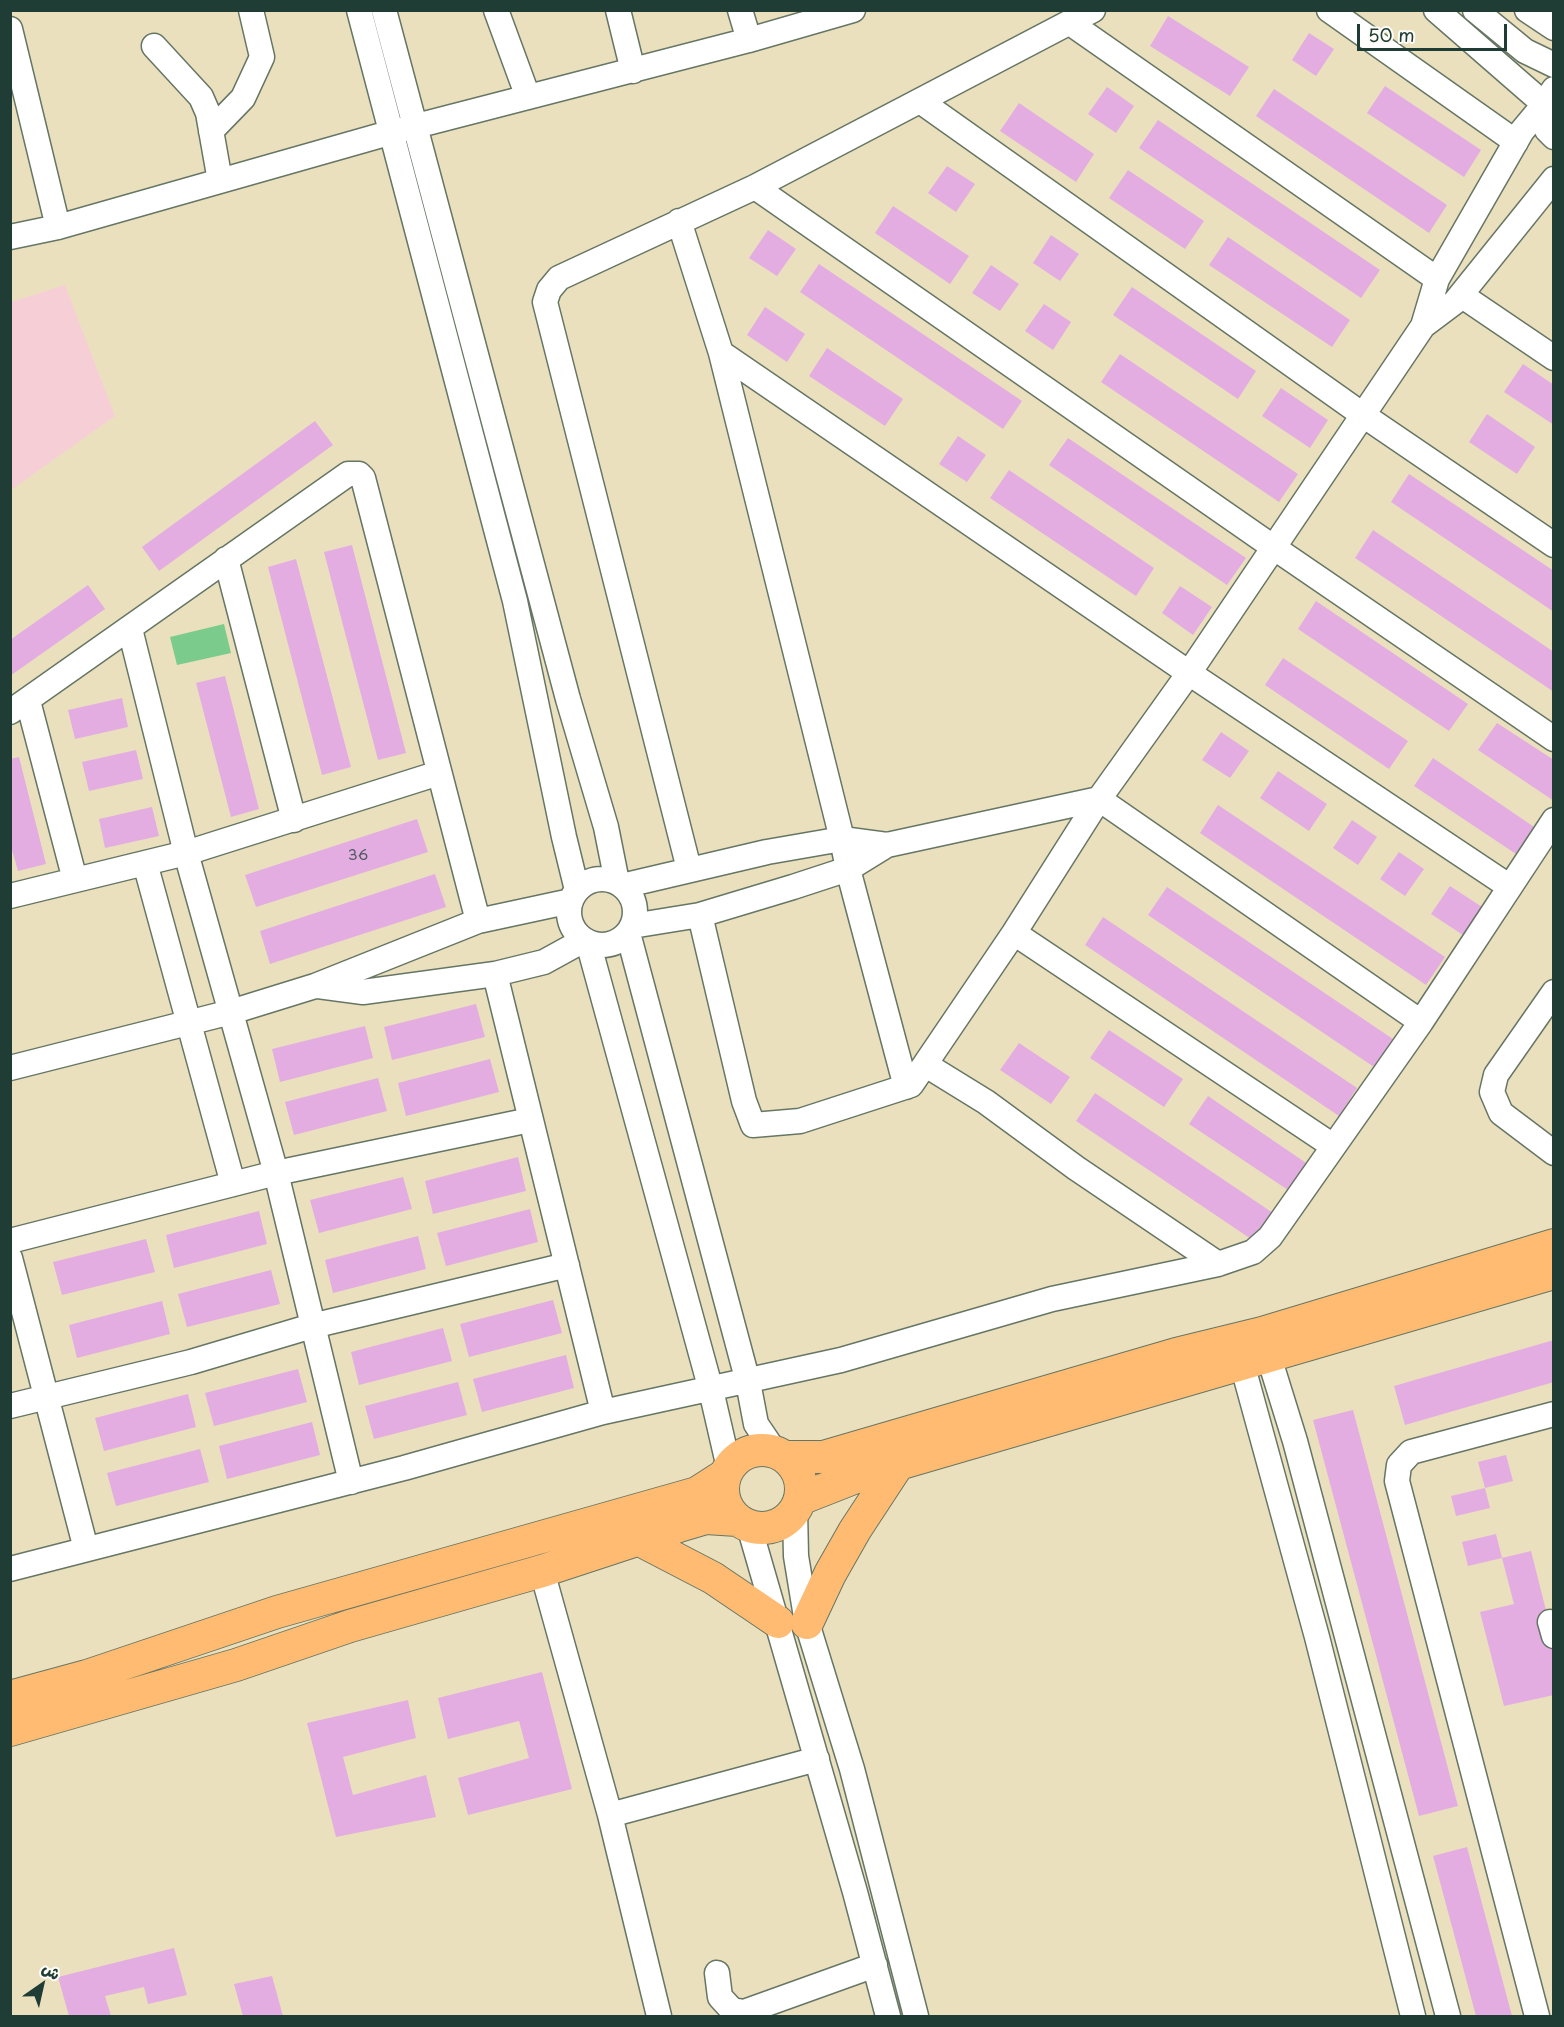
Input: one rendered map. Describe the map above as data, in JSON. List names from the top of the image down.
{
  "house_numbers": ["36"],
  "scale_bar": "50 m",
  "north": "top right"
}
